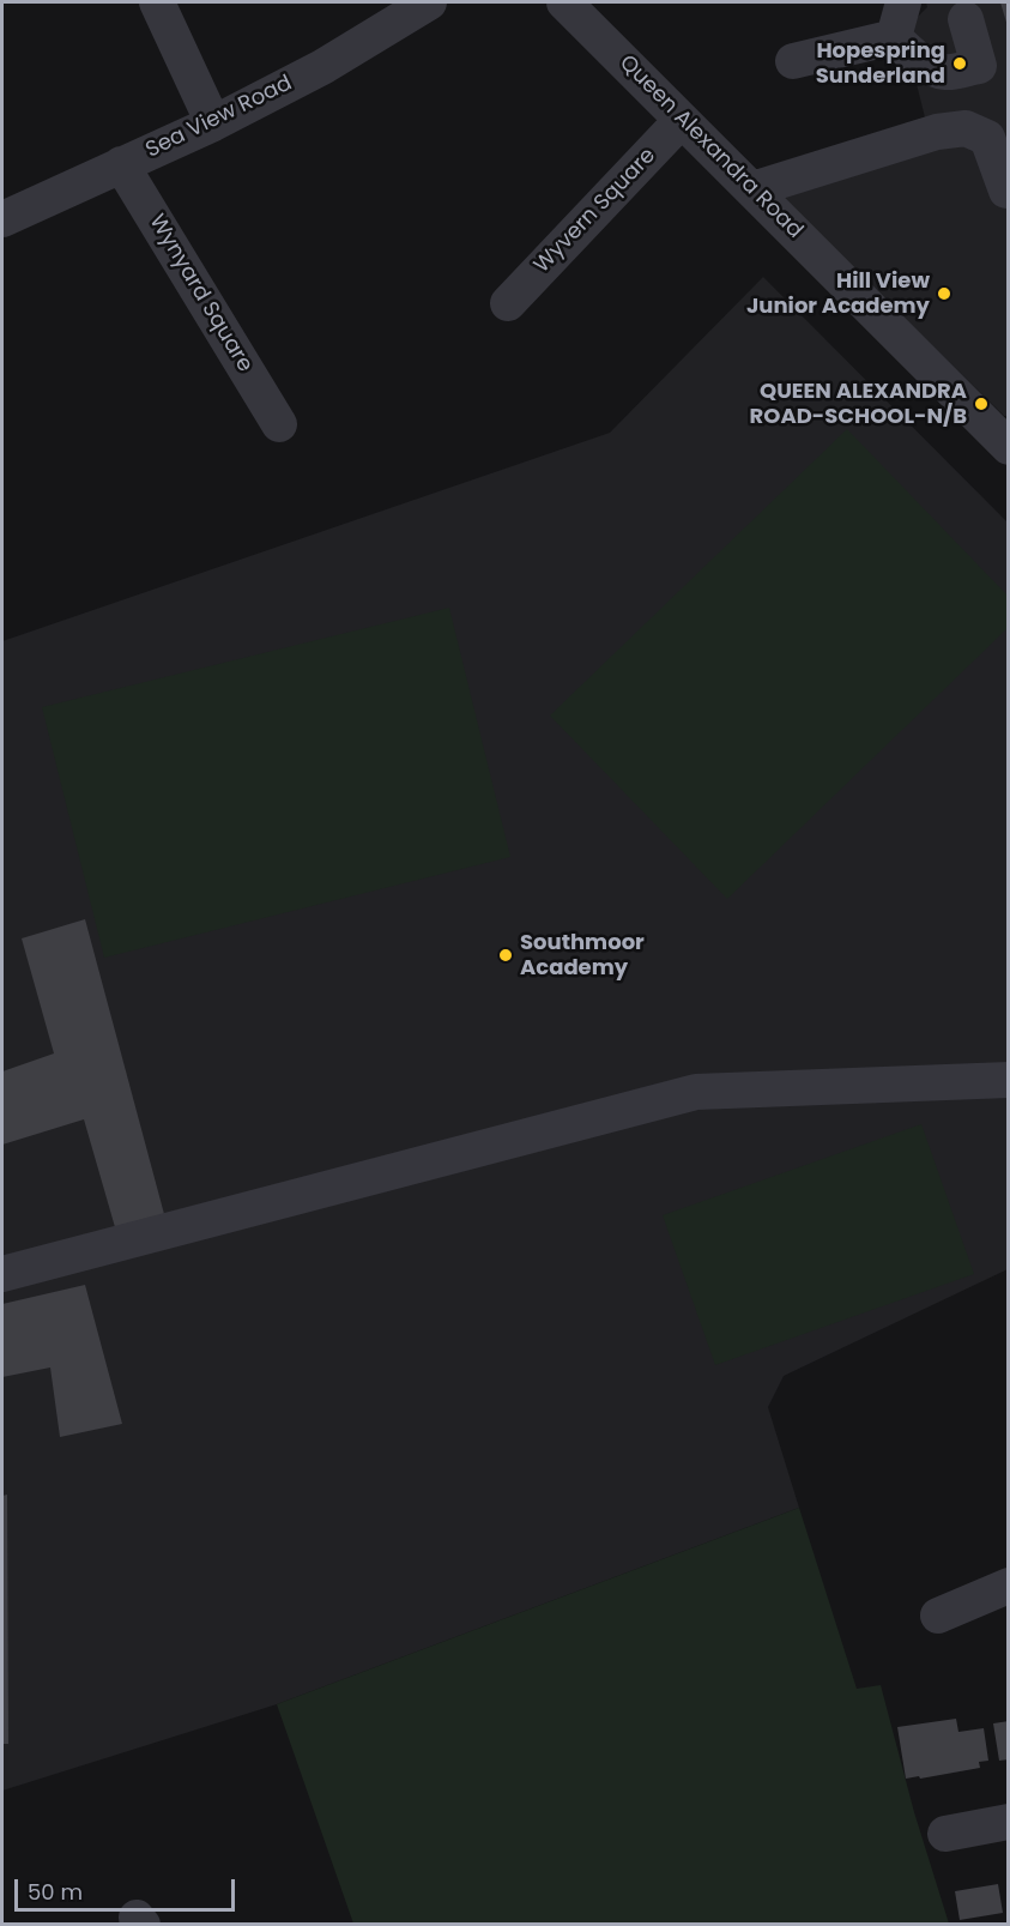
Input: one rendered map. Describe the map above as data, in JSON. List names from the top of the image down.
{
  "streets": {
    "street": [
      "Sea View Road",
      "Queen Alexandra Road",
      "Wyvern Square",
      "Wynyard Square"
    ]
  },
  "crossings": [
    ["Sea View Road", "Wynyard Square"],
    ["Queen Alexandra Road", "Wyvern Square"]
  ],
  "places": [
    "Hopespring Sunderland",
    "Hill View Junior Academy",
    "QUEEN ALEXANDRA ROAD-SCHOOL-N/B",
    "Southmoor Academy"
  ],
  "scale_bar": "50 m"
}
